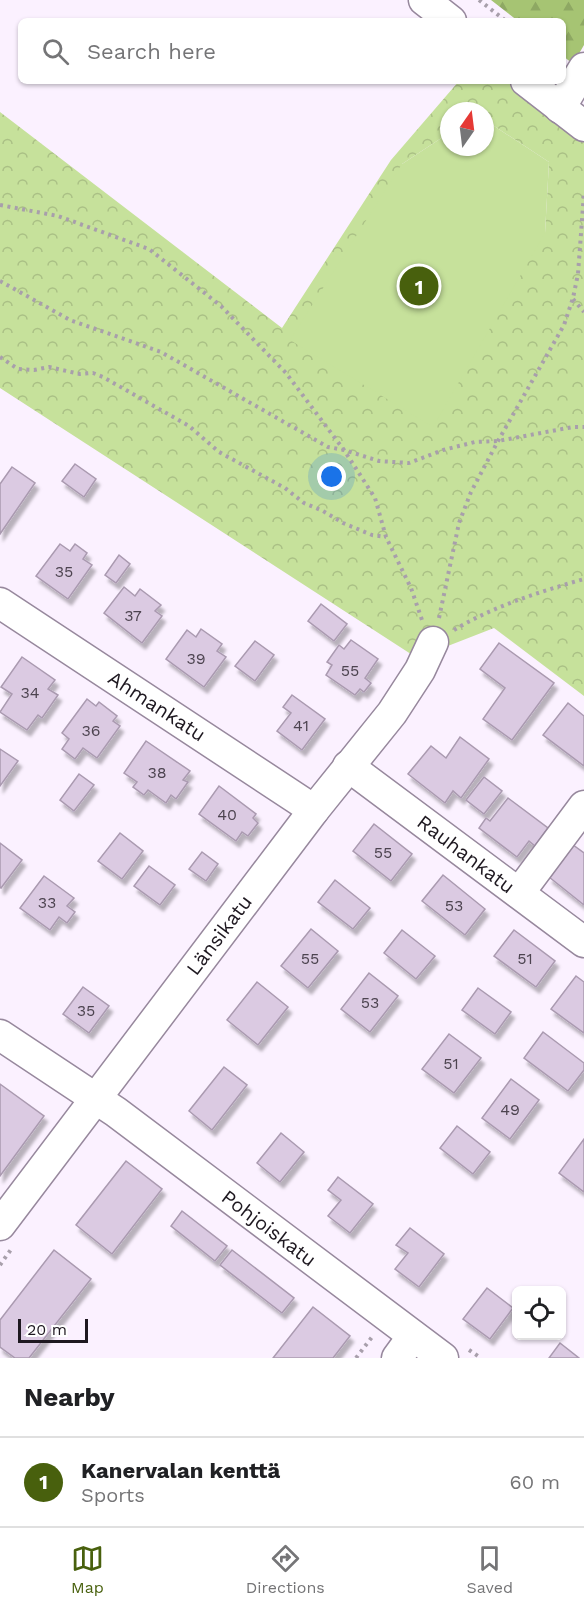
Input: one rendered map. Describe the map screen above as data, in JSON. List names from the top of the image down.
{
  "streets": {
    "street": [
      "Ahmankatu",
      "Rauhankatu",
      "Länsikatu",
      "Pohjoiskatu"
    ]
  },
  "crossings": [
    ["Ahmankatu", "Länsikatu"],
    ["Rauhankatu", "Länsikatu"],
    ["Länsikatu", "Pohjoiskatu"]
  ],
  "house_numbers": [
    "35",
    "37",
    "39",
    "55",
    "34",
    "41",
    "36",
    "38",
    "40",
    "55",
    "33",
    "53",
    "55",
    "51",
    "53",
    "35",
    "51",
    "49"
  ],
  "scale_bar": "20 m",
  "north": "top",
  "page": {
    "search": "Search here",
    "pins": "1",
    "scale": "20 m",
    "heading": "Nearby",
    "list": [
      {
        "mark": "1",
        "name": "Kanervalan kenttä",
        "note": "Sports",
        "value": "60 m"
      }
    ],
    "nav": ["Map", "Directions", "Saved"]
  }
}
